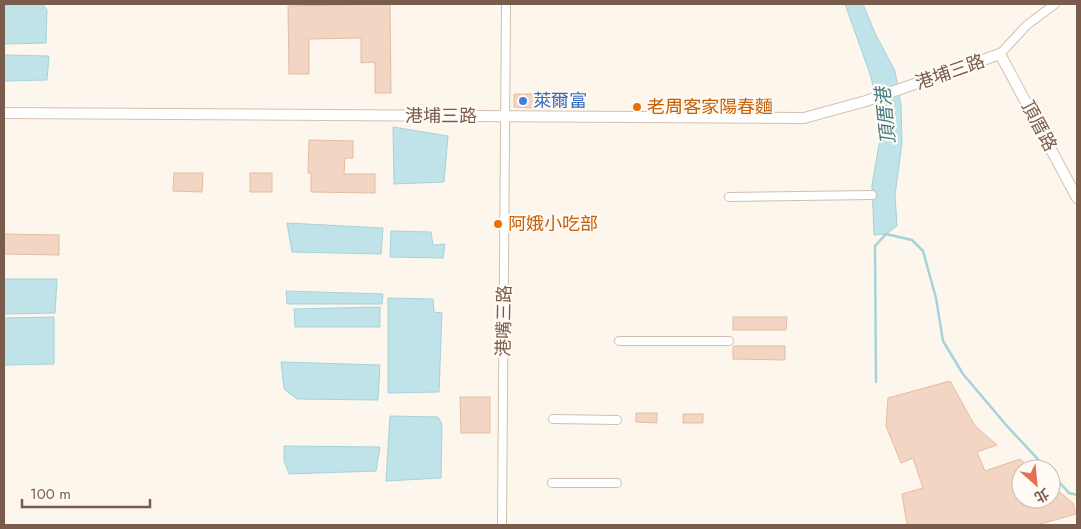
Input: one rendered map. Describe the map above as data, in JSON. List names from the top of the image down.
{
  "streets": {
    "street": ["港埔三路", "頂厝路", "港嘴三路"]
  },
  "crossings": [
    ["港埔三路", "頂厝路"],
    ["港埔三路", "港嘴三路"]
  ],
  "water": ["頂厝港"],
  "places": ["萊爾富", "老周客家陽春麵", "阿娥小吃部"],
  "scale_bar": "100 m",
  "north": "bottom right"
}
